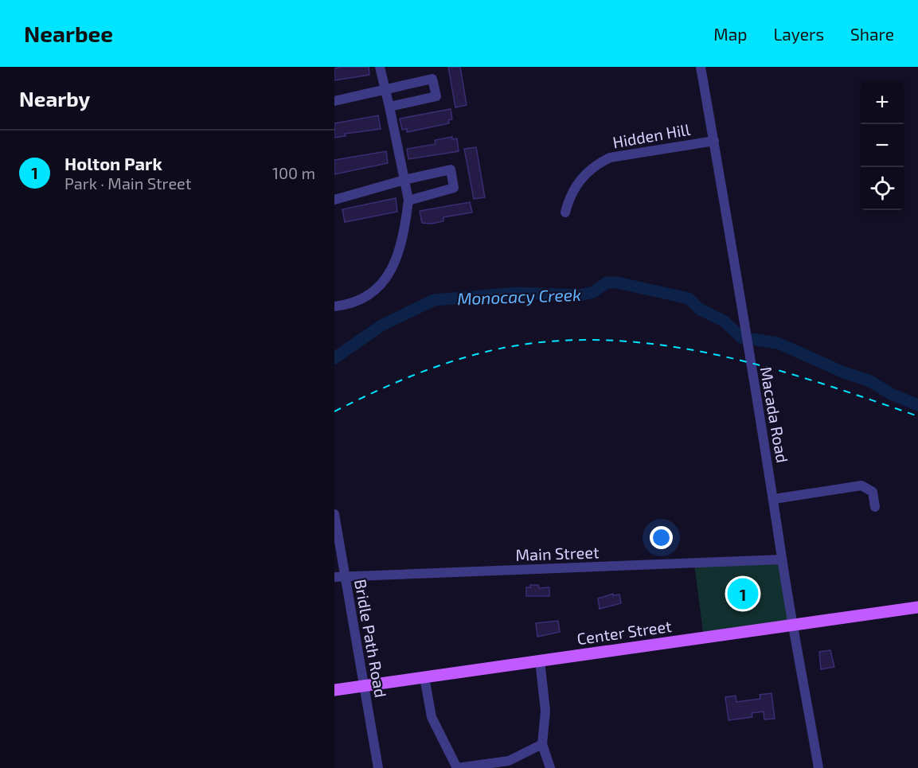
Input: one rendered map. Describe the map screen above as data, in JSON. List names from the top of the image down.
{
  "streets": {
    "main road": ["Center Street"],
    "street": [
      "Hidden Hill",
      "Macada Road",
      "Main Street",
      "Bridle Path Road"
    ]
  },
  "crossings": [
    ["Hidden Hill", "Macada Road"],
    ["Macada Road", "Main Street"],
    ["Macada Road", "Center Street"],
    ["Main Street", "Bridle Path Road"],
    ["Center Street", "Bridle Path Road"]
  ],
  "water": ["Monocacy Creek"],
  "page": {
    "header": "Nearbee",
    "nav": ["Map", "Layers", "Share"],
    "heading": "Nearby",
    "map_buttons": ["+", "−"],
    "list": [
      {
        "mark": "1",
        "name": "Holton Park",
        "note": "Park · Main Street",
        "value": "100 m"
      }
    ],
    "pins": "1"
  }
}
